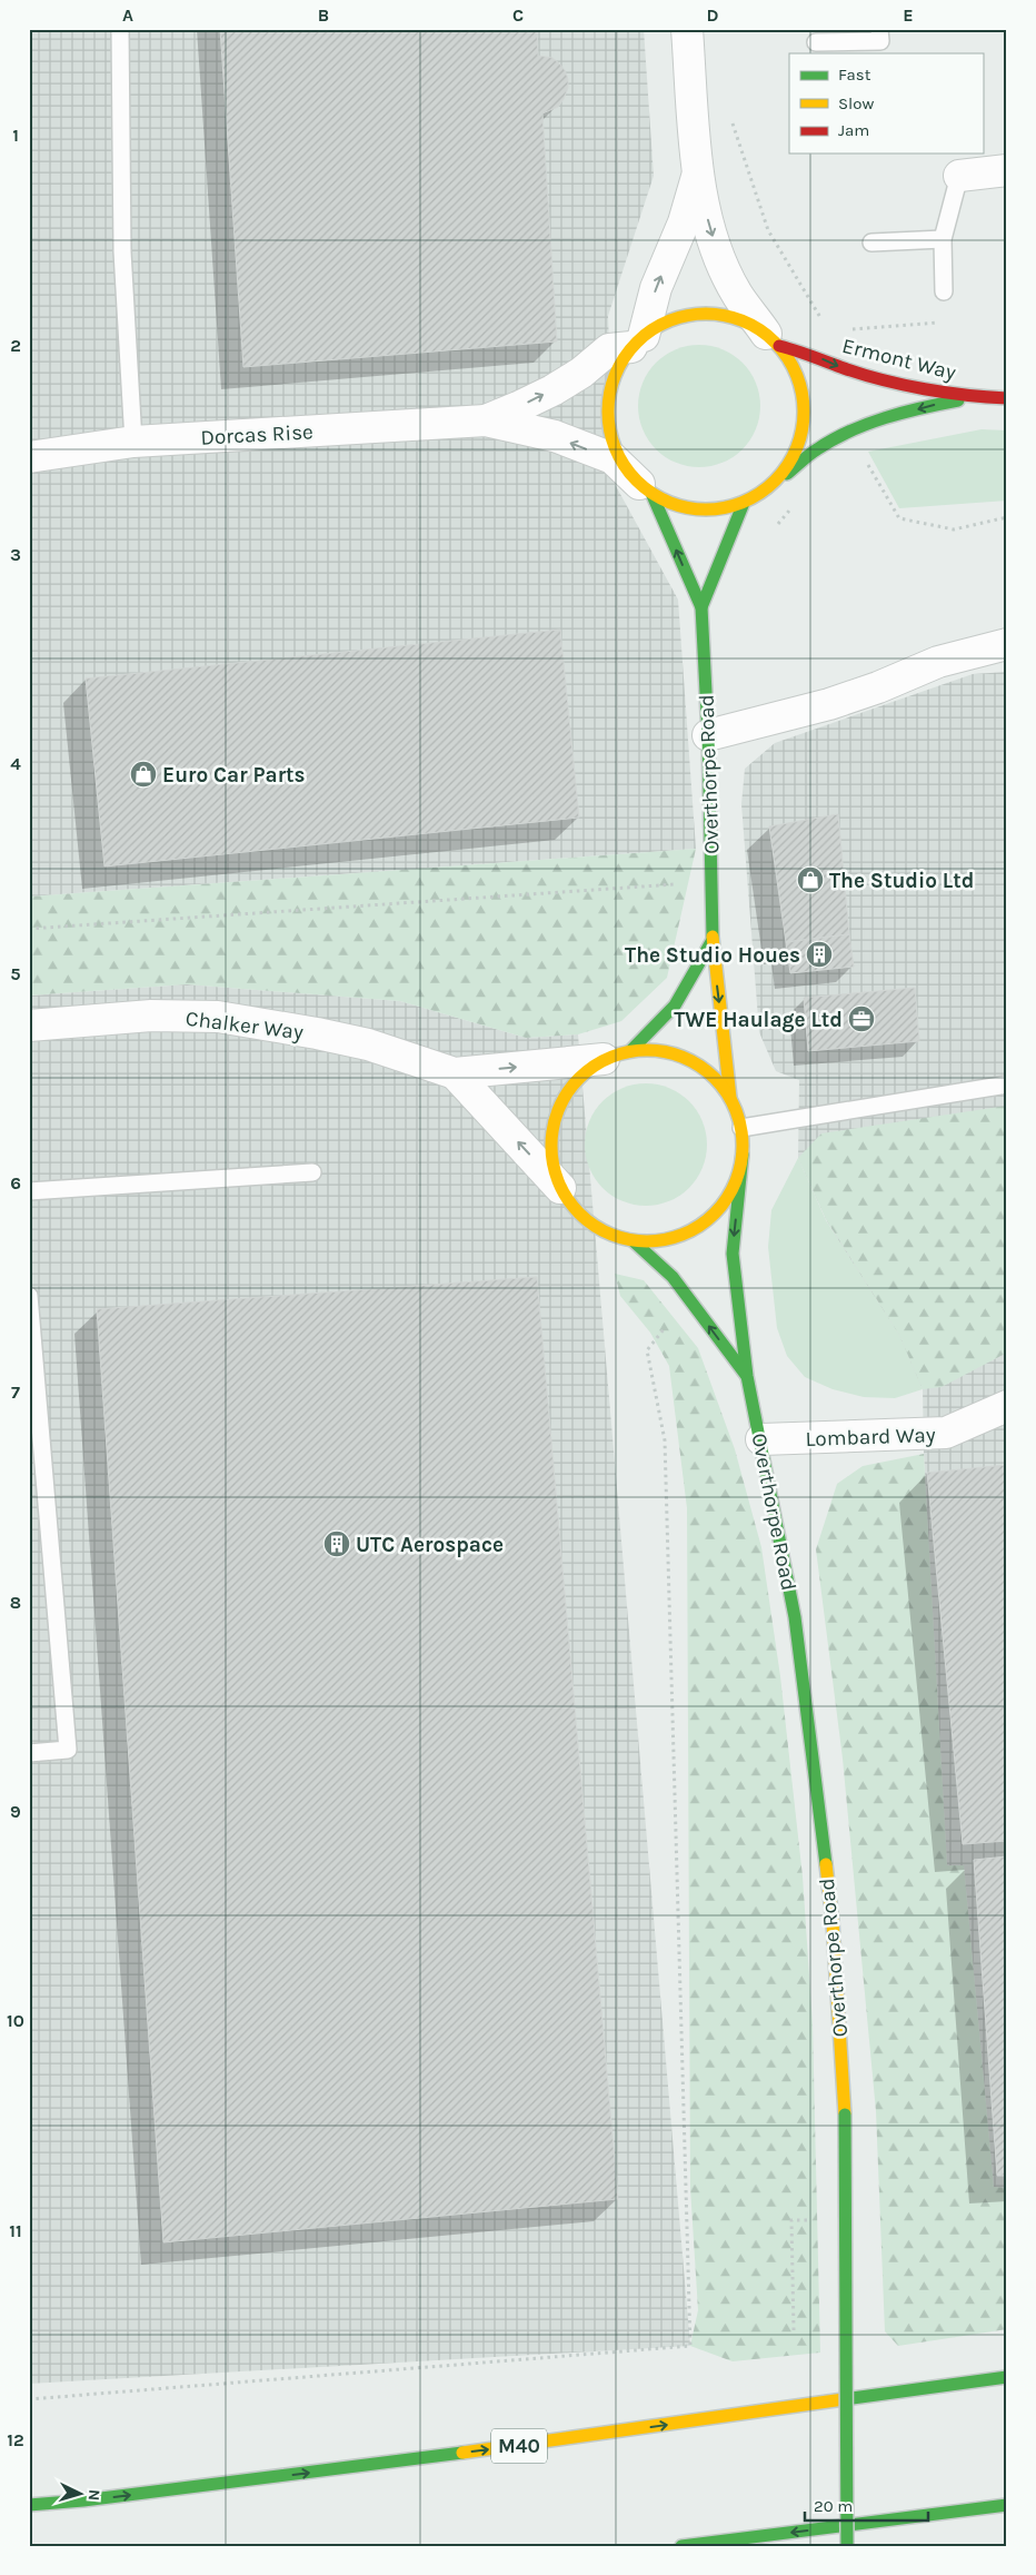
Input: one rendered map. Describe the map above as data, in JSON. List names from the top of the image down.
{
  "streets": {
    "main road": ["Ermont Way", "Overthorpe Road", "M40"],
    "street": ["Dorcas Rise", "Chalker Way", "Lombard Way"]
  },
  "crossings": [
    ["Ermont Way", "Dorcas Rise"],
    ["Ermont Way", "Overthorpe Road"],
    ["Dorcas Rise", "Overthorpe Road"],
    ["Overthorpe Road", "Chalker Way"],
    ["Overthorpe Road", "Lombard Way"]
  ],
  "places": {
    "shop": ["Euro Car Parts", "The Studio Ltd"],
    "building": ["The Studio Houes", "UTC Aerospace"],
    "office": ["TWE Haulage Ltd"]
  },
  "legend": ["Fast", "Slow", "Jam"],
  "scale_bar": "20 m",
  "north": "right",
  "grid": {
    "columns": [
      "A",
      "B",
      "C",
      "D",
      "E"
    ],
    "rows": [
      "1",
      "2",
      "3",
      "4",
      "5",
      "6",
      "7",
      "8",
      "9",
      "10",
      "11",
      "12"
    ]
  }
}
